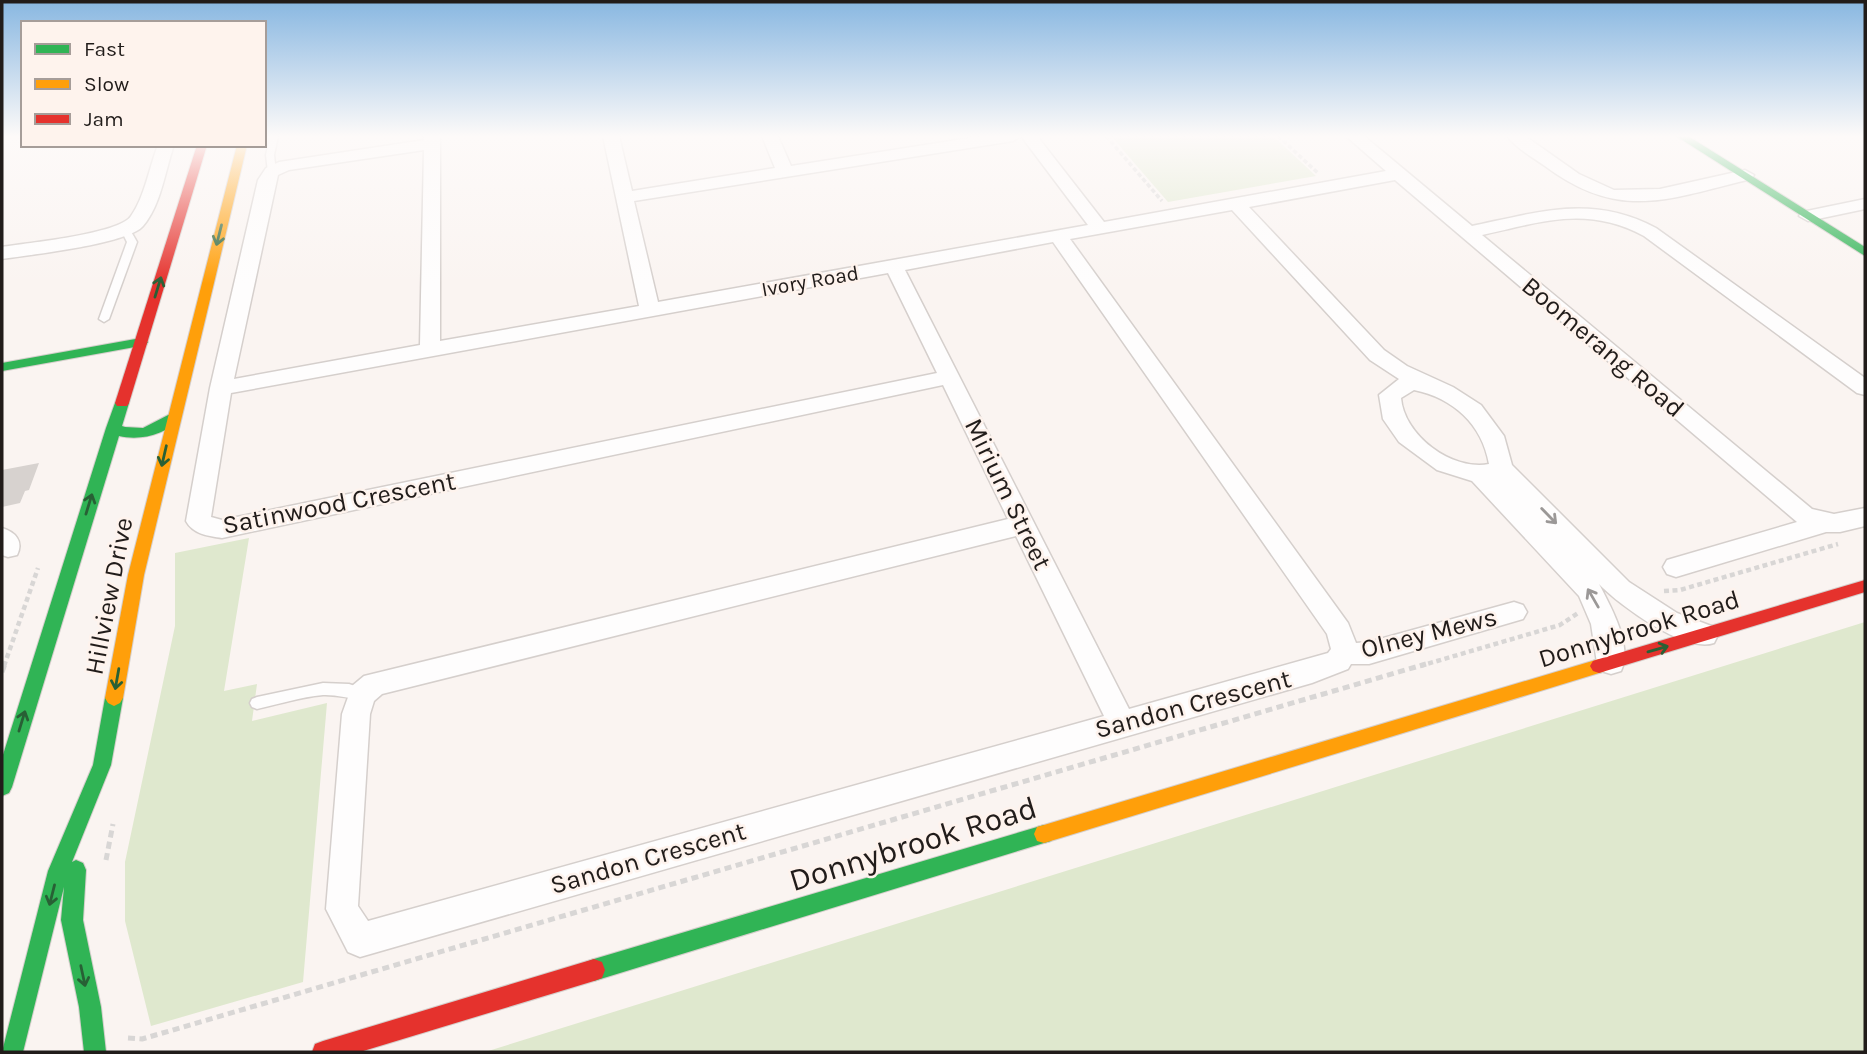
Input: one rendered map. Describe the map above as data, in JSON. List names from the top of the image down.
{
  "streets": {
    "street": [
      "Ivory Road",
      "Boomerang Road",
      "Mirium Street",
      "Satinwood Crescent",
      "Hillview Drive",
      "Donnybrook Road",
      "Olney Mews",
      "Sandon Crescent"
    ]
  },
  "crossings": [
    ["Ivory Road", "Mirium Street"],
    ["Ivory Road", "Satinwood Crescent"],
    ["Mirium Street", "Satinwood Crescent"],
    ["Mirium Street", "Sandon Crescent"],
    ["Olney Mews", "Sandon Crescent"]
  ],
  "legend": ["Fast", "Slow", "Jam"]
}
